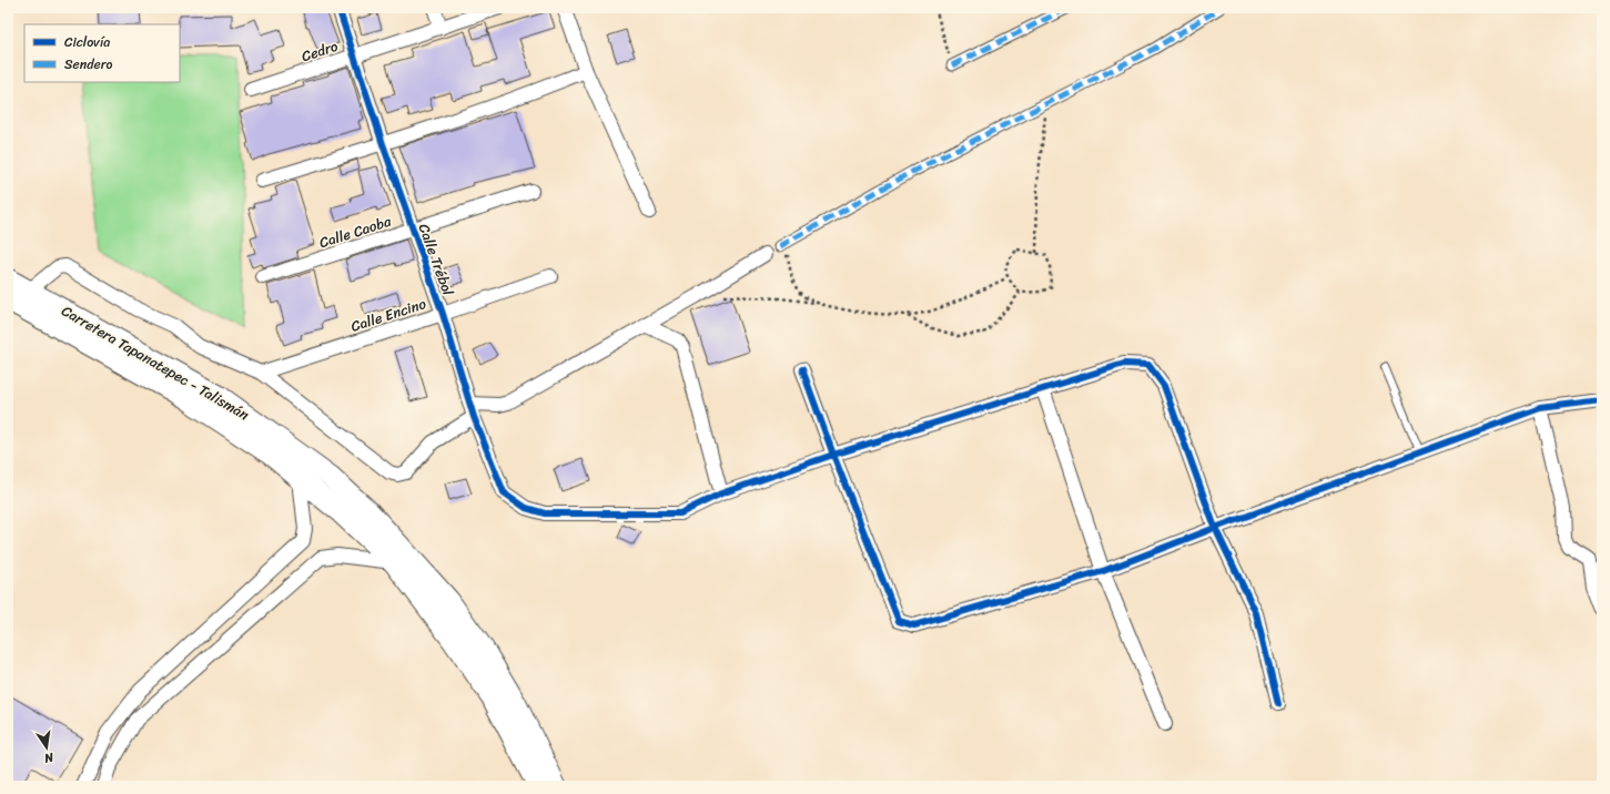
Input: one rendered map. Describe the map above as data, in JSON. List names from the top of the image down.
{
  "streets": {
    "highway": ["Carretera Tapanatepec - Talismán"],
    "street": [
      "Cedro",
      "Calle Caoba",
      "Calle Trébol",
      "Calle Encino"
    ]
  },
  "crossings": [
    ["Cedro", "Calle Trébol"],
    ["Calle Caoba", "Calle Trébol"],
    ["Calle Trébol", "Calle Encino"]
  ],
  "legend": ["Ciclovía", "Sendero"],
  "north": "bottom"
}
